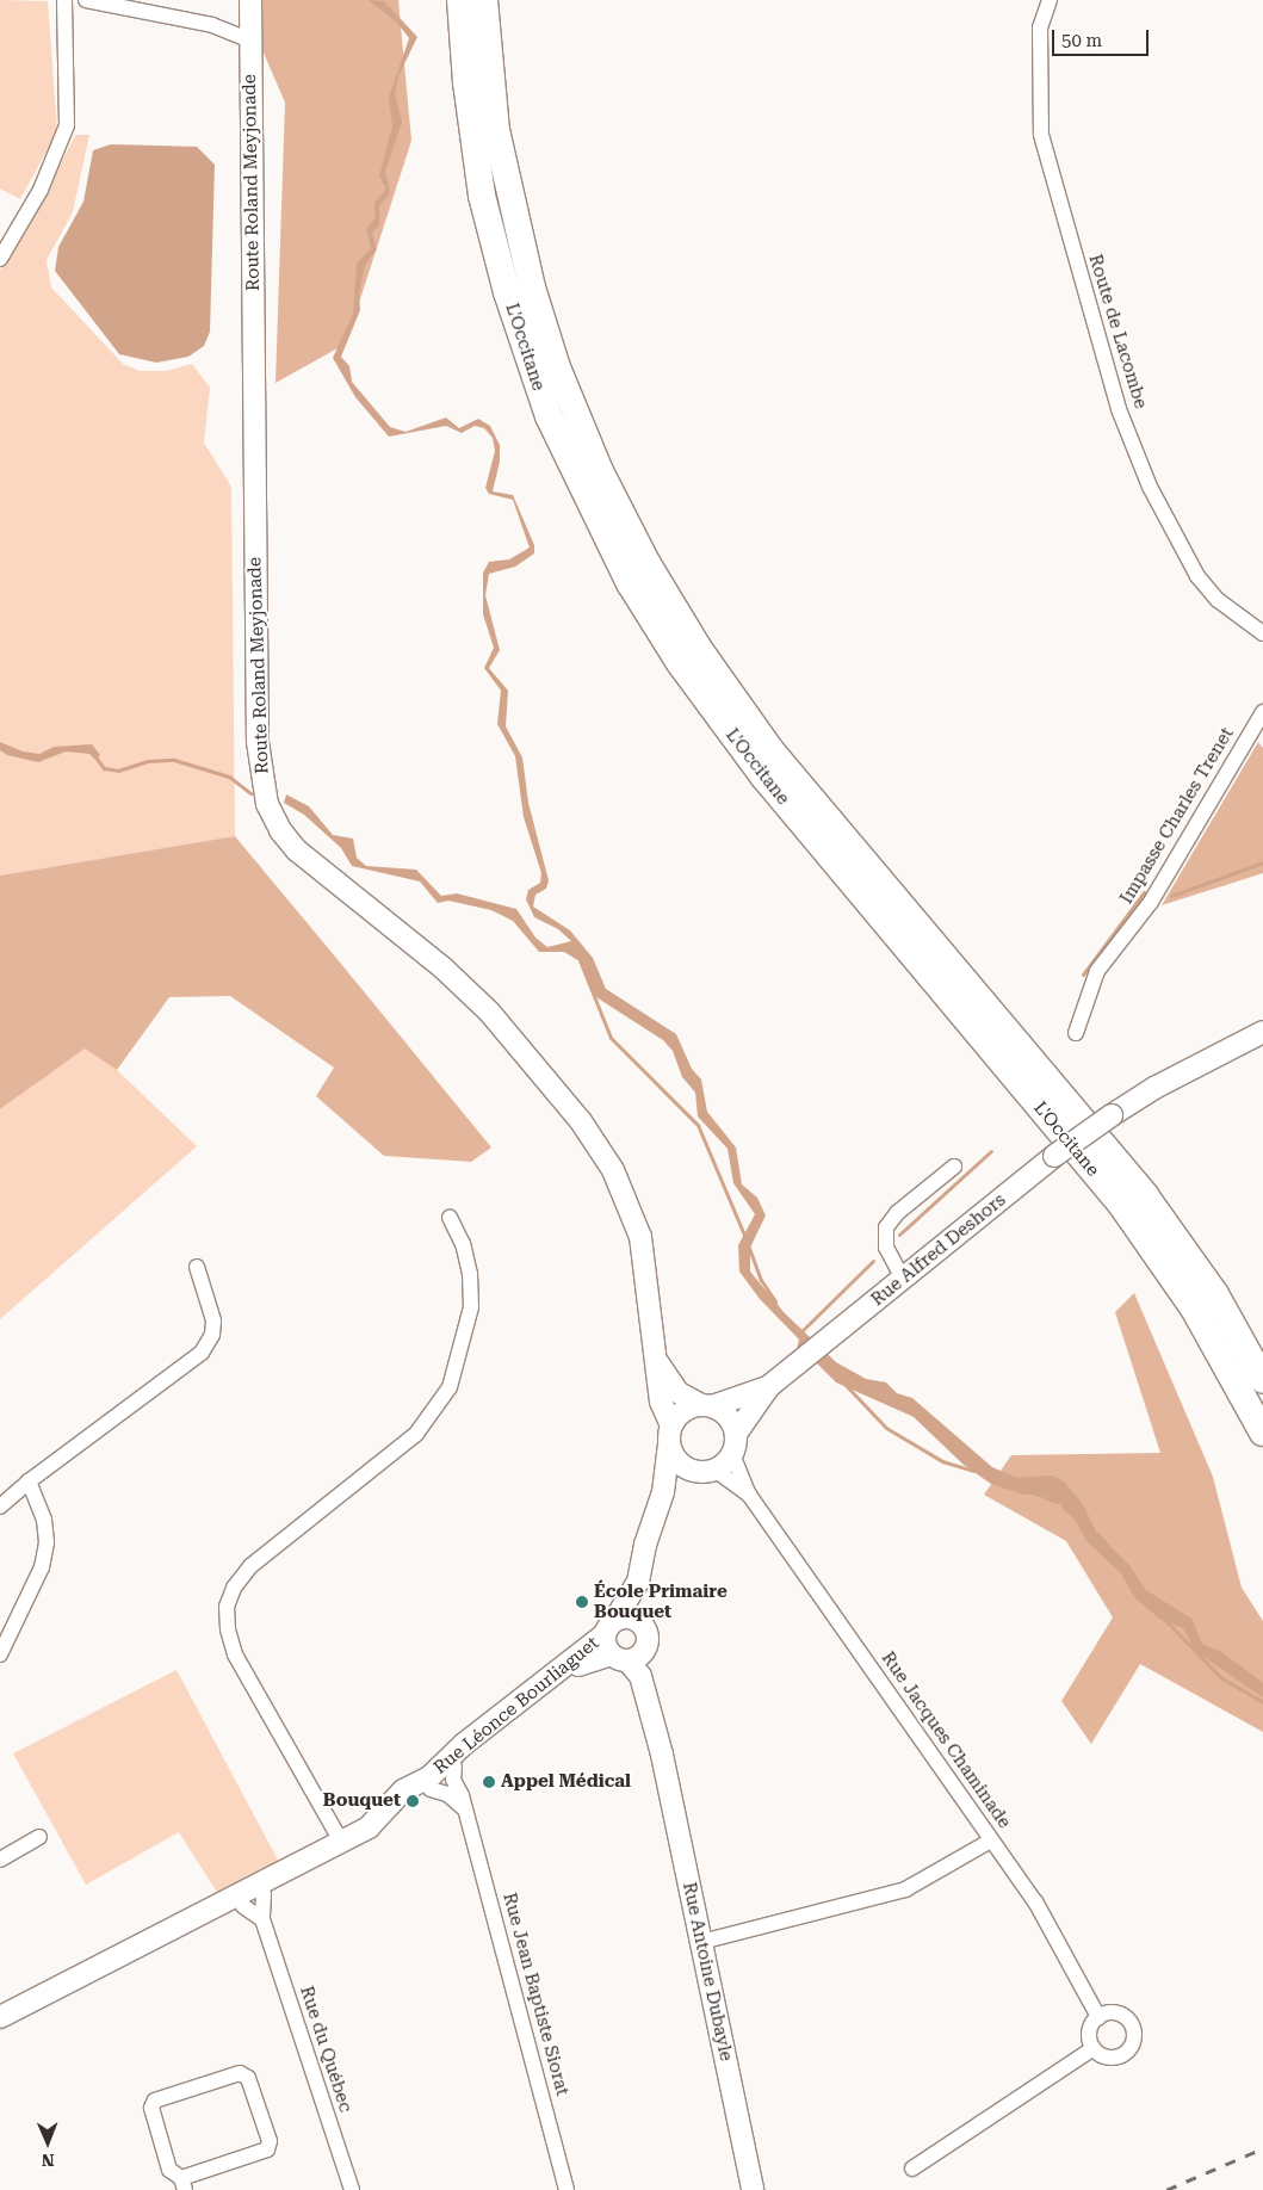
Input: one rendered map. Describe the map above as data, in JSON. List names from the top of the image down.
{
  "streets": {
    "highway": ["L'Occitane"],
    "main road": [
      "Route Roland Meyjonade",
      "Rue Alfred Deshors",
      "Rue Léonce Bourliaguet",
      "Rue Antoine Dubayle"
    ],
    "street": [
      "Route de Lacombe",
      "Impasse Charles Trenet",
      "Rue Jacques Chaminade",
      "Rue Jean Baptiste Siorat",
      "Rue du Québec"
    ]
  },
  "crossings": [
    ["Route Roland Meyjonade", "Rue Jacques Chaminade"],
    ["Route Roland Meyjonade", "Rue Antoine Dubayle"],
    ["Rue Léonce Bourliaguet", "Rue Antoine Dubayle"],
    ["Rue Léonce Bourliaguet", "Rue Jean Baptiste Siorat"],
    ["Rue Léonce Bourliaguet", "Rue du Québec"],
    ["Rue Jacques Chaminade", "Rue Antoine Dubayle"]
  ],
  "places": ["École Primaire Bouquet", "Appel Médical", "Bouquet"],
  "scale_bar": "50 m",
  "north": "bottom"
}
